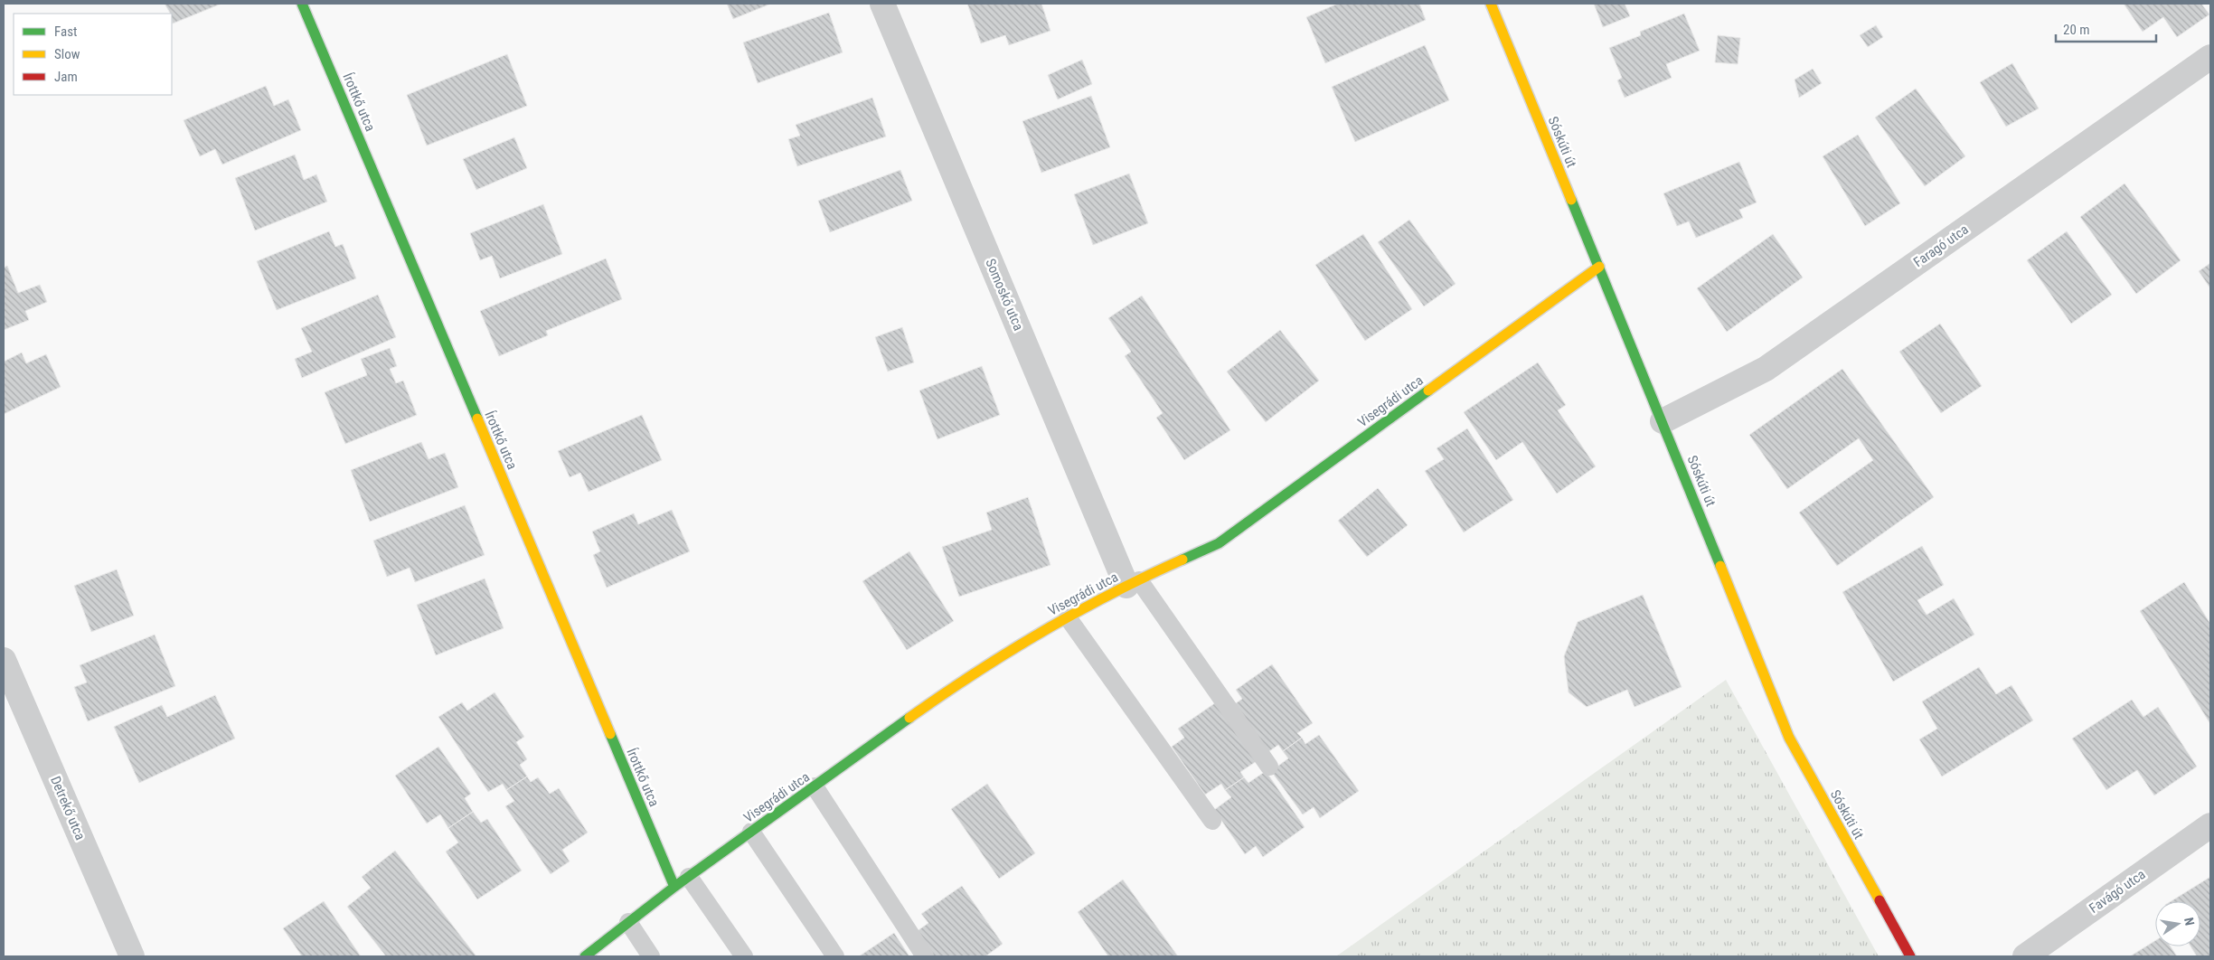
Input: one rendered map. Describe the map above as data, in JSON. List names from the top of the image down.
{
  "streets": {
    "street": [
      "Írottkő utca",
      "Sóskúti út",
      "Faragó utca",
      "Somoskő utca",
      "Visegrádi utca",
      "Detrekő utca",
      "Favágó utca"
    ]
  },
  "crossings": [
    ["Írottkő utca", "Visegrádi utca"],
    ["Sóskúti út", "Faragó utca"],
    ["Sóskúti út", "Visegrádi utca"],
    ["Somoskő utca", "Visegrádi utca"]
  ],
  "legend": ["Fast", "Slow", "Jam"],
  "scale_bar": "20 m",
  "north": "right"
}
